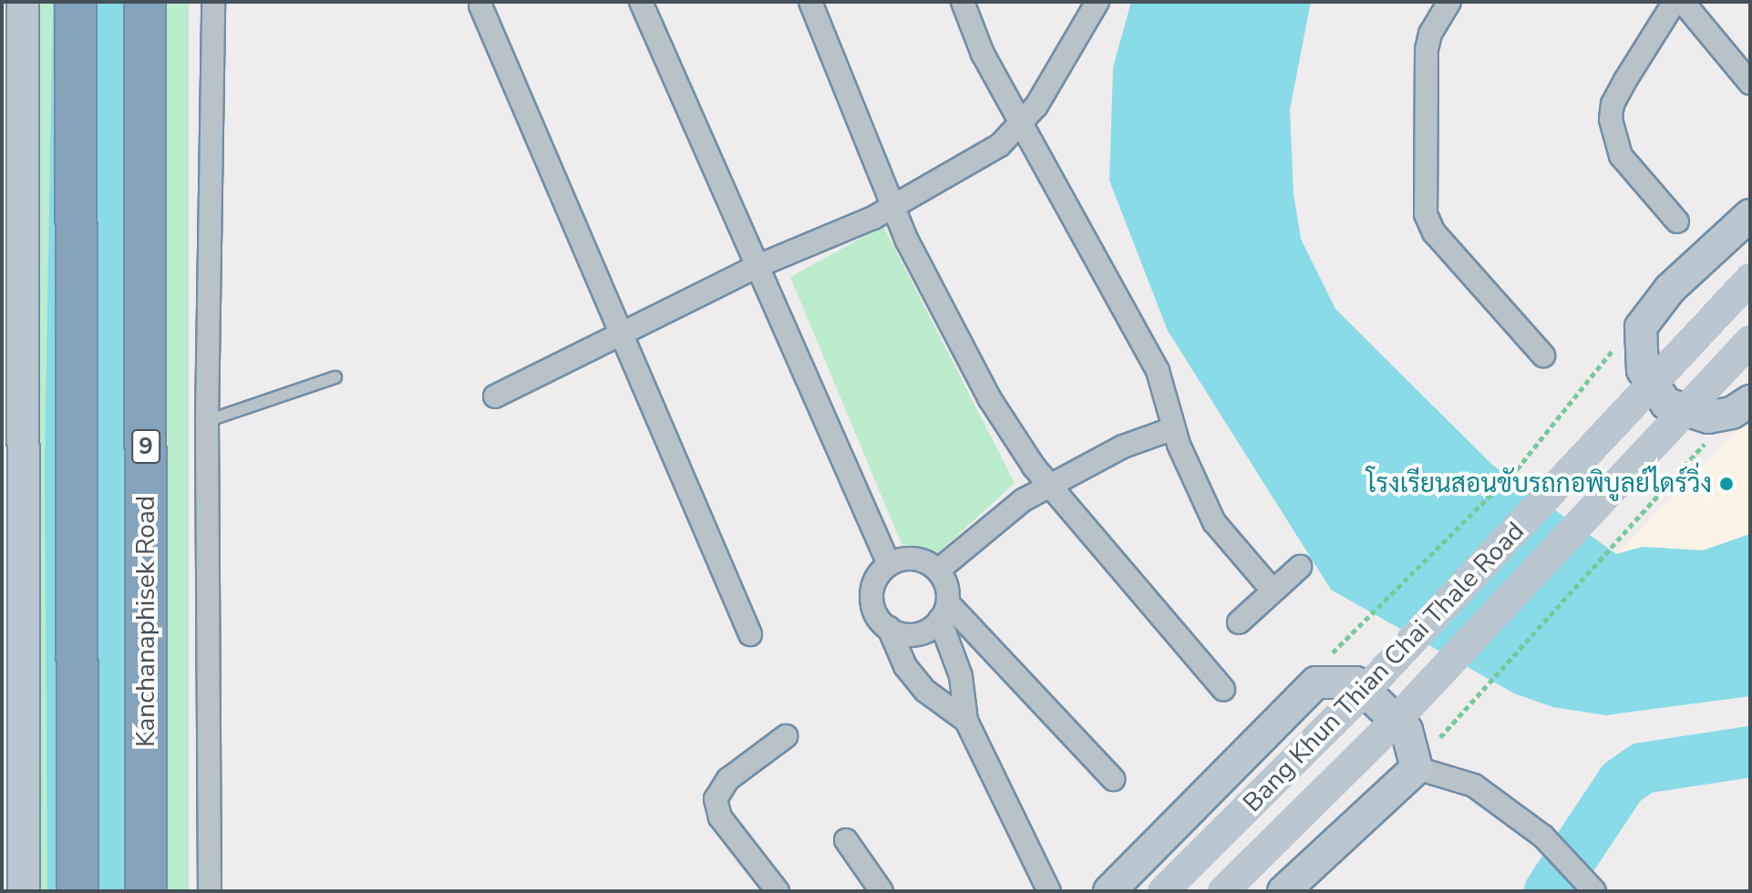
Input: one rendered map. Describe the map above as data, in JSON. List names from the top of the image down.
{
  "streets": {
    "highway": ["9", "Kanchanaphisek Road"],
    "main road": ["Bang Khun Thian Chai Thale Road"]
  },
  "places": ["โรงเรียนสอนขับรถกอพิบูลย์ไดร์วิ่ง"]
}
